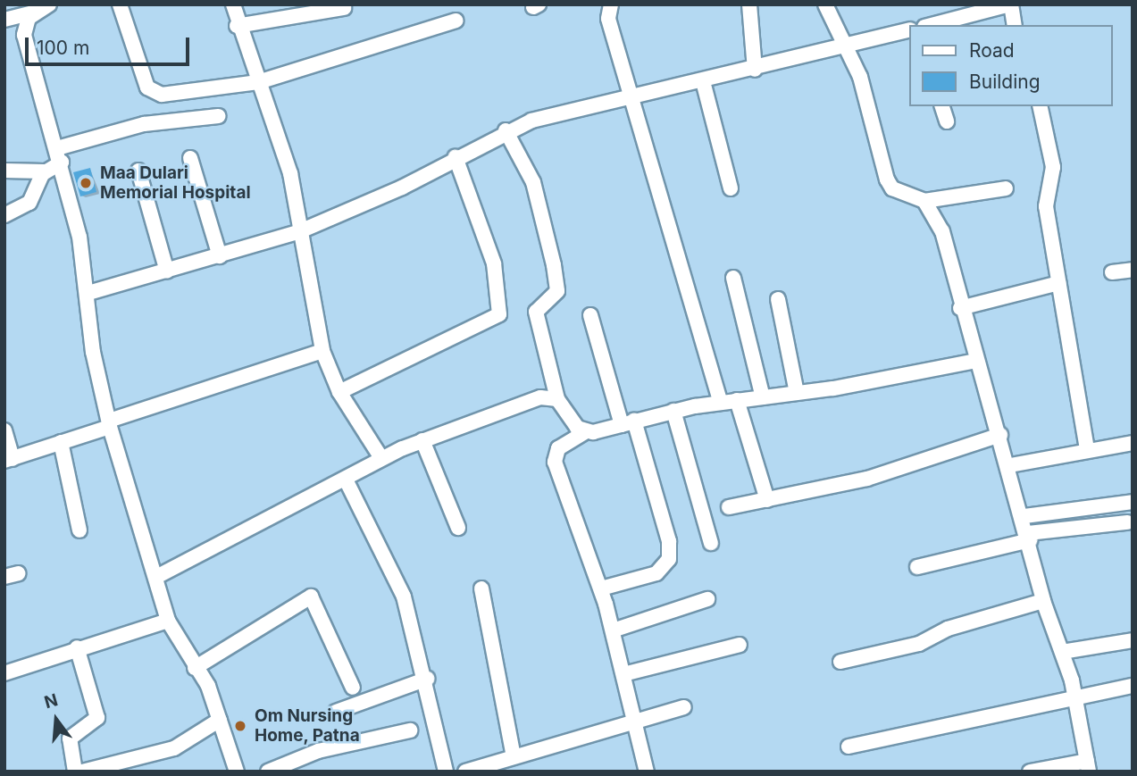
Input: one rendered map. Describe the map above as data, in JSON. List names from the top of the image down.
{
  "places": ["Maa Dulari Memorial Hospital", "Om Nursing Home, Patna"],
  "legend": ["Road", "Building"],
  "scale_bar": "100 m",
  "north": "top"
}
